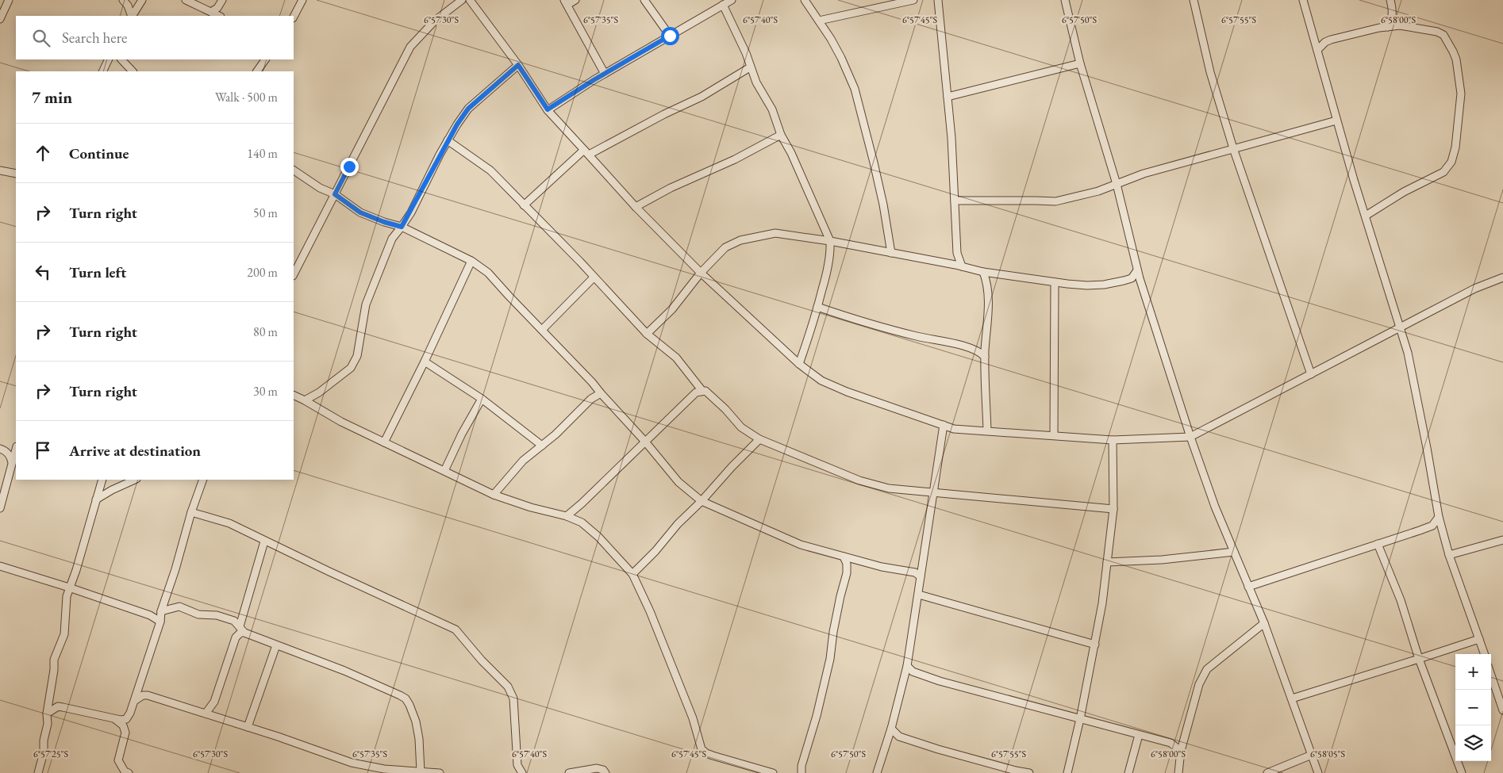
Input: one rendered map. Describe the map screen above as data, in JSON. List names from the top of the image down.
{
  "page": {
    "search": "Search here",
    "heading": ["7 min", "Walk · 500 m"],
    "list": [
      ["Continue", "140 m"],
      ["Turn right", "50 m"],
      ["Turn left", "200 m"],
      ["Turn right", "80 m"],
      ["Turn right", "30 m"],
      "Arrive at destination"
    ],
    "map_buttons": ["+", "−"]
  },
  "coordinates": [
    "6°57'30\"S",
    "6°57'35\"S",
    "6°57'40\"S",
    "6°57'45\"S",
    "6°57'50\"S",
    "6°57'55\"S",
    "6°58'00\"S",
    "6°57'25\"S",
    "6°58'05\"S"
  ]
}
